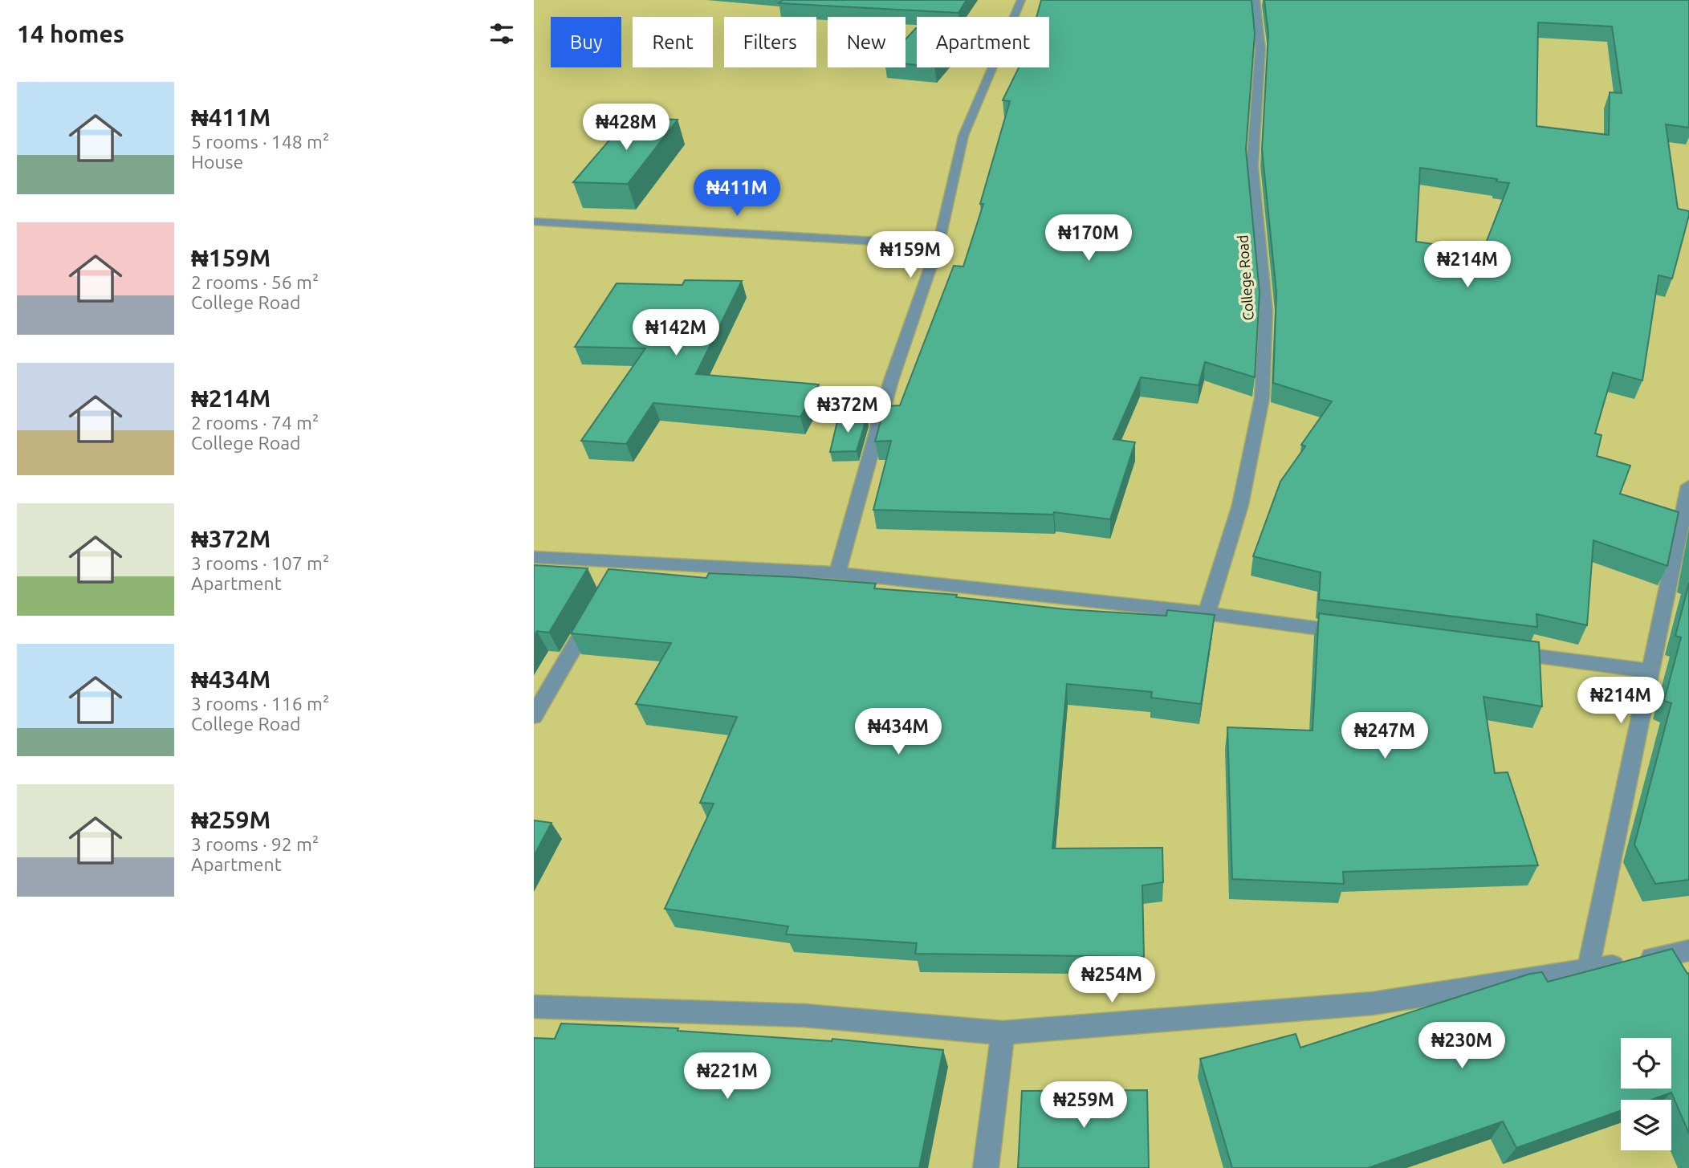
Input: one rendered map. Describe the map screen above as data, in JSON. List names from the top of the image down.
{
  "streets": {
    "street": ["College Road"]
  },
  "page": {
    "heading": "14 homes",
    "chip": [
      "Buy",
      "Rent",
      "Filters",
      "New",
      "Apartment"
    ],
    "list": [
      {
        "name": "₦411M",
        "note": "5 rooms · 148 m² · House"
      },
      {
        "name": "₦159M",
        "note": "2 rooms · 56 m² · College Road"
      },
      {
        "name": "₦214M",
        "note": "2 rooms · 74 m² · College Road"
      },
      {
        "name": "₦372M",
        "note": "3 rooms · 107 m² · Apartment"
      },
      {
        "name": "₦434M",
        "note": "3 rooms · 116 m² · College Road"
      },
      {
        "name": "₦259M",
        "note": "3 rooms · 92 m² · Apartment"
      }
    ],
    "price": [
      "₦428M",
      "₦411M",
      "₦170M",
      "₦159M",
      "₦214M",
      "₦142M",
      "₦372M",
      "₦214M",
      "₦434M",
      "₦247M",
      "₦254M",
      "₦230M",
      "₦221M",
      "₦259M"
    ]
  }
}
